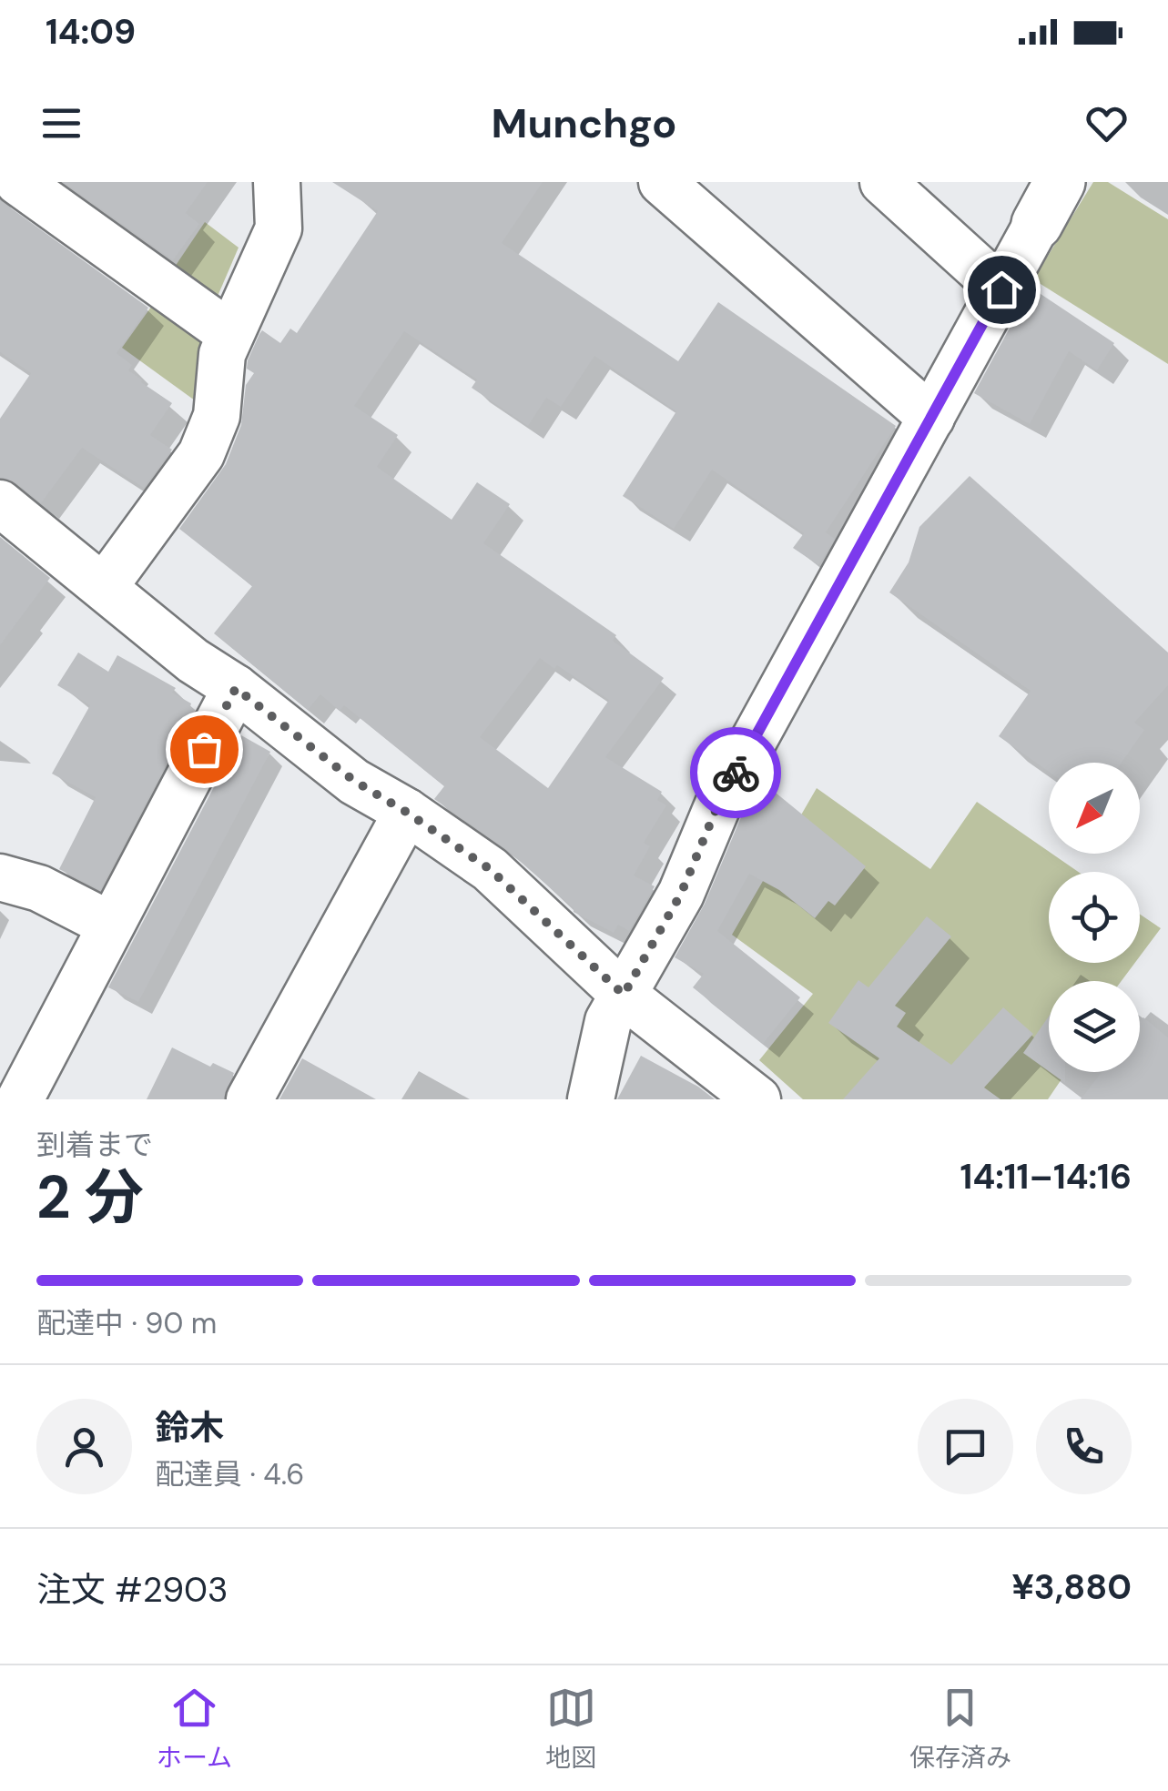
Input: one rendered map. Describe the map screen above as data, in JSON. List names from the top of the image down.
{
  "north": "bottom left",
  "page": {
    "status": "14:09",
    "header": "Munchgo",
    "heading": ["2 分", "到着まで", "14:11–14:16"],
    "panel": [
      "鈴木",
      "配達員 · 4.6",
      "注文 #2903",
      "¥3,880"
    ],
    "bar": "配達中 · 90 m",
    "tabs": ["ホーム", "地図", "保存済み"]
  }
}
